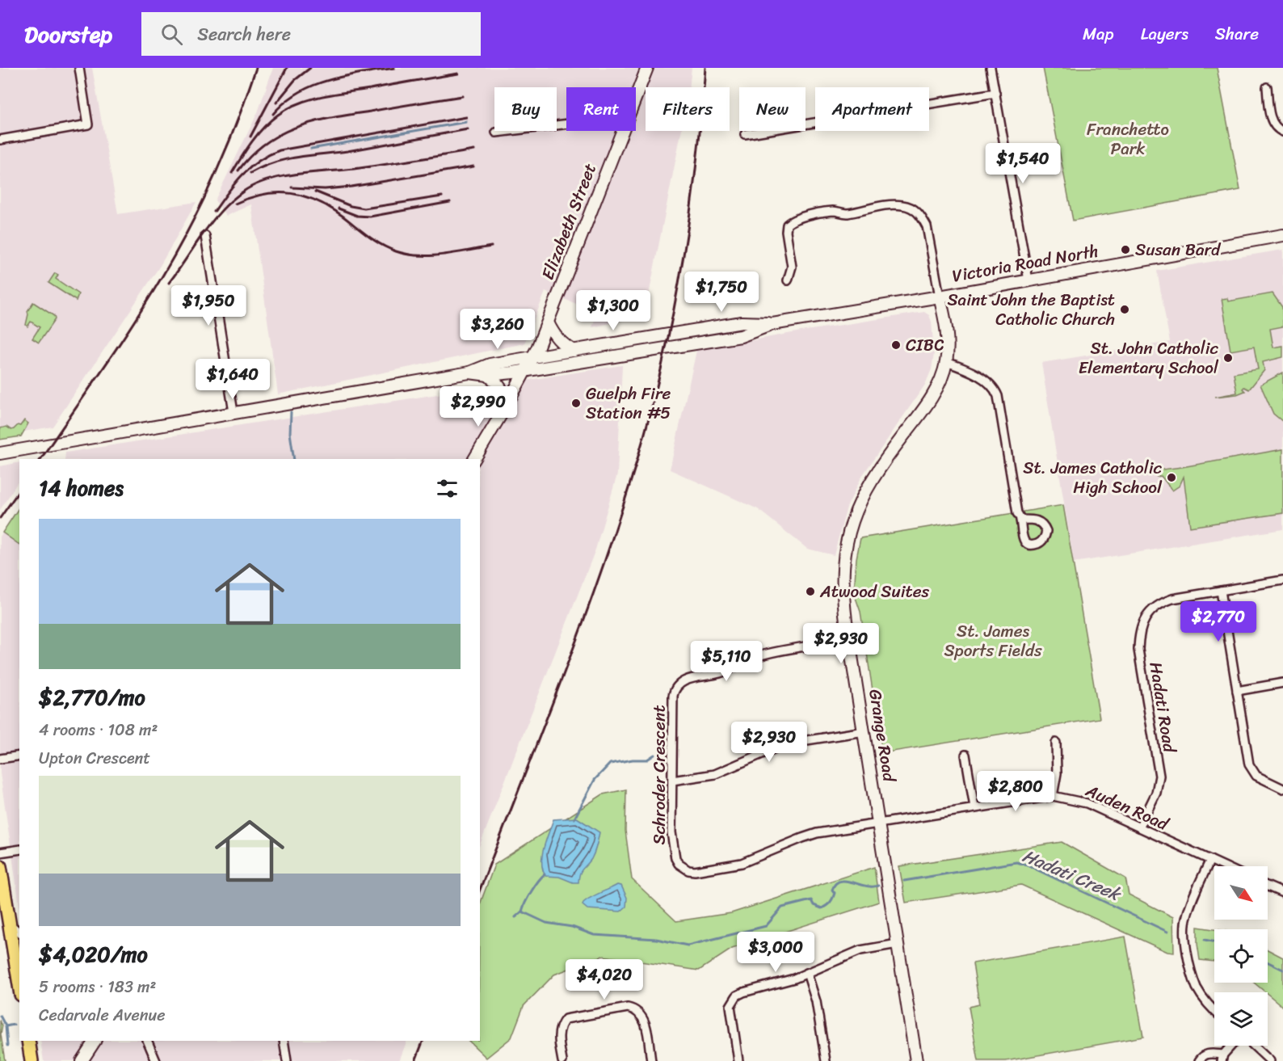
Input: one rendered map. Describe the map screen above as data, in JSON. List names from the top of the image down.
{
  "streets": {
    "main road": ["Elizabeth Street", "Victoria Road North", "Grange Road"],
    "street": ["Hadati Road", "Schroder Crescent", "Auden Road"]
  },
  "crossings": [
    ["Elizabeth Street", "Victoria Road North"],
    ["Victoria Road North", "Grange Road"],
    ["Hadati Road", "Auden Road"],
    ["Grange Road", "Schroder Crescent"],
    ["Grange Road", "Auden Road"],
    ["Schroder Crescent", "Auden Road"]
  ],
  "water": ["Hadati Creek"],
  "parks": ["Franchetto Park", "St. James Sports Fields"],
  "places": [
    "Susan Bard",
    "Saint John the Baptist Catholic Church",
    "CIBC",
    "St. John Catholic Elementary School",
    "Guelph Fire Station #5",
    "St. James Catholic High School",
    "Atwood Suites"
  ],
  "north": "bottom right",
  "page": {
    "header": "Doorstep",
    "search": "Search here",
    "nav": ["Map", "Layers", "Share"],
    "chip": [
      "Buy",
      "Rent",
      "Filters",
      "New",
      "Apartment"
    ],
    "price": [
      "$1,540",
      "$1,750",
      "$1,950",
      "$1,300",
      "$3,260",
      "$1,640",
      "$2,990",
      "$2,770",
      "$2,930",
      "$5,110",
      "$2,930",
      "$2,800",
      "$3,000",
      "$4,020"
    ],
    "heading": "14 homes",
    "list": [
      {
        "name": "$2,770/mo",
        "note": "4 rooms · 108 m² · Upton Crescent"
      },
      {
        "name": "$4,020/mo",
        "note": "5 rooms · 183 m² · Cedarvale Avenue"
      }
    ]
  }
}
